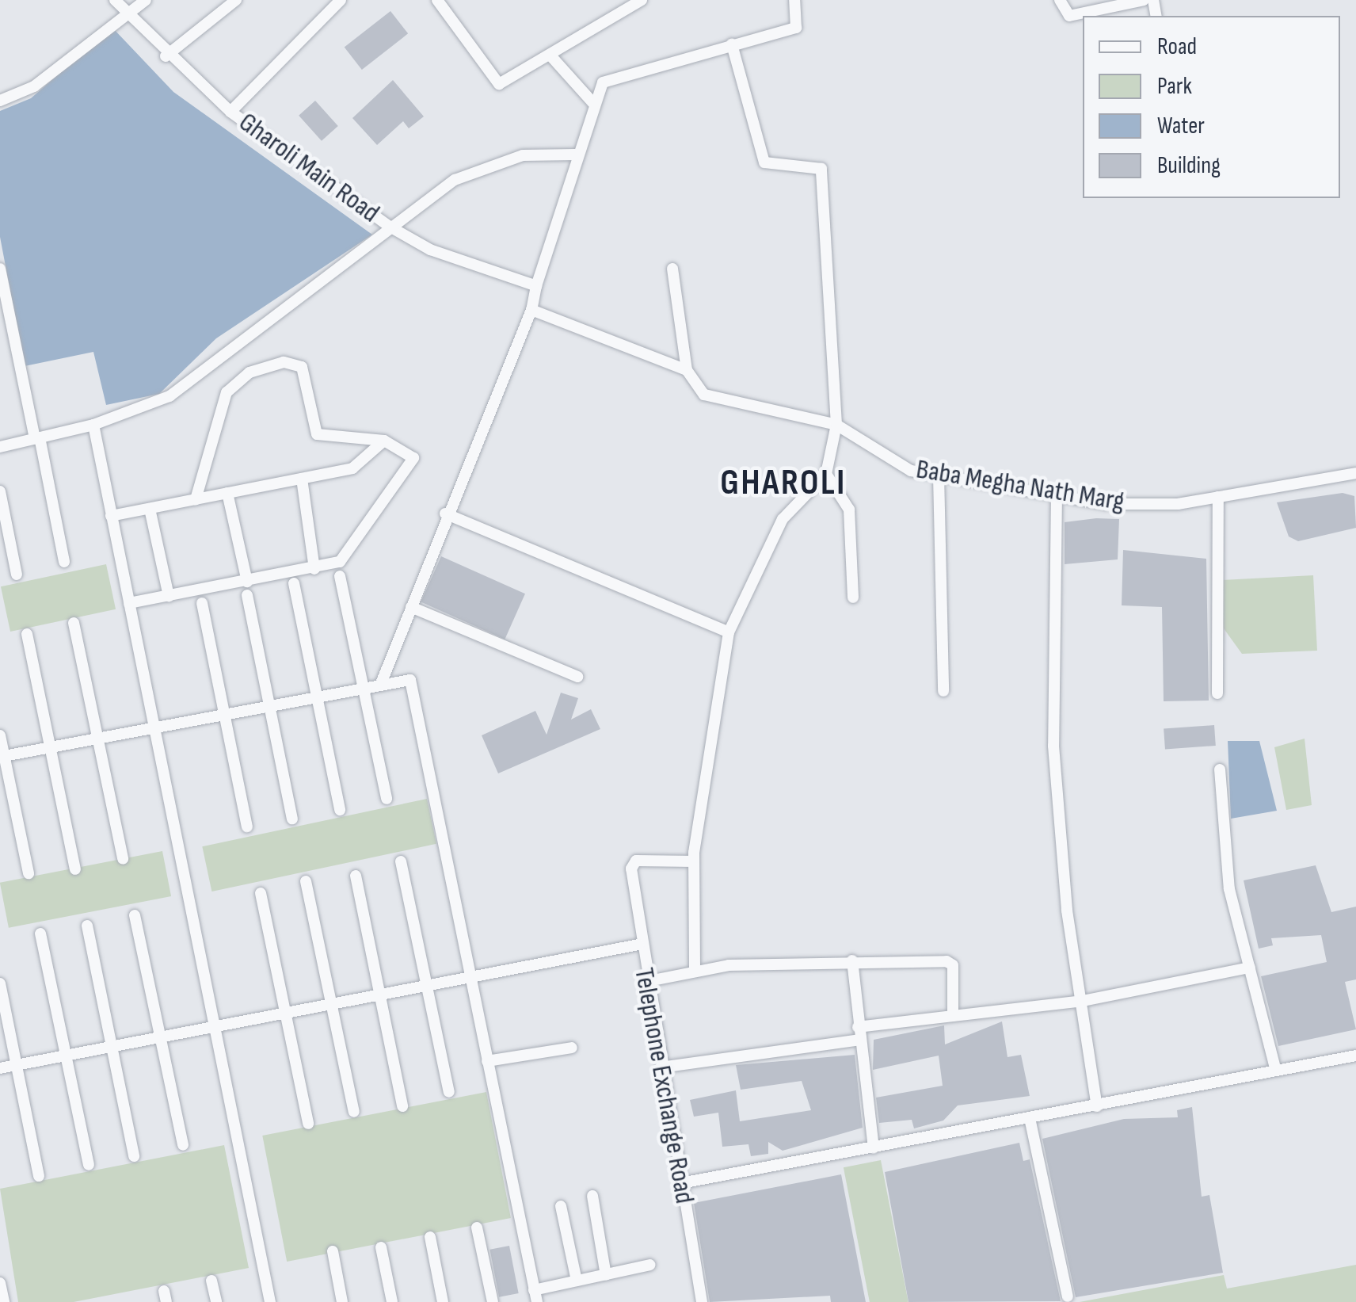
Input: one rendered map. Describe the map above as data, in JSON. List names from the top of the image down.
{
  "streets": {
    "street": ["Gharoli Main Road", "Baba Megha Nath Marg", "Telephone Exchange Road"]
  },
  "districts": ["GHAROLI"],
  "legend": [
    "Road",
    "Park",
    "Water",
    "Building"
  ]
}
